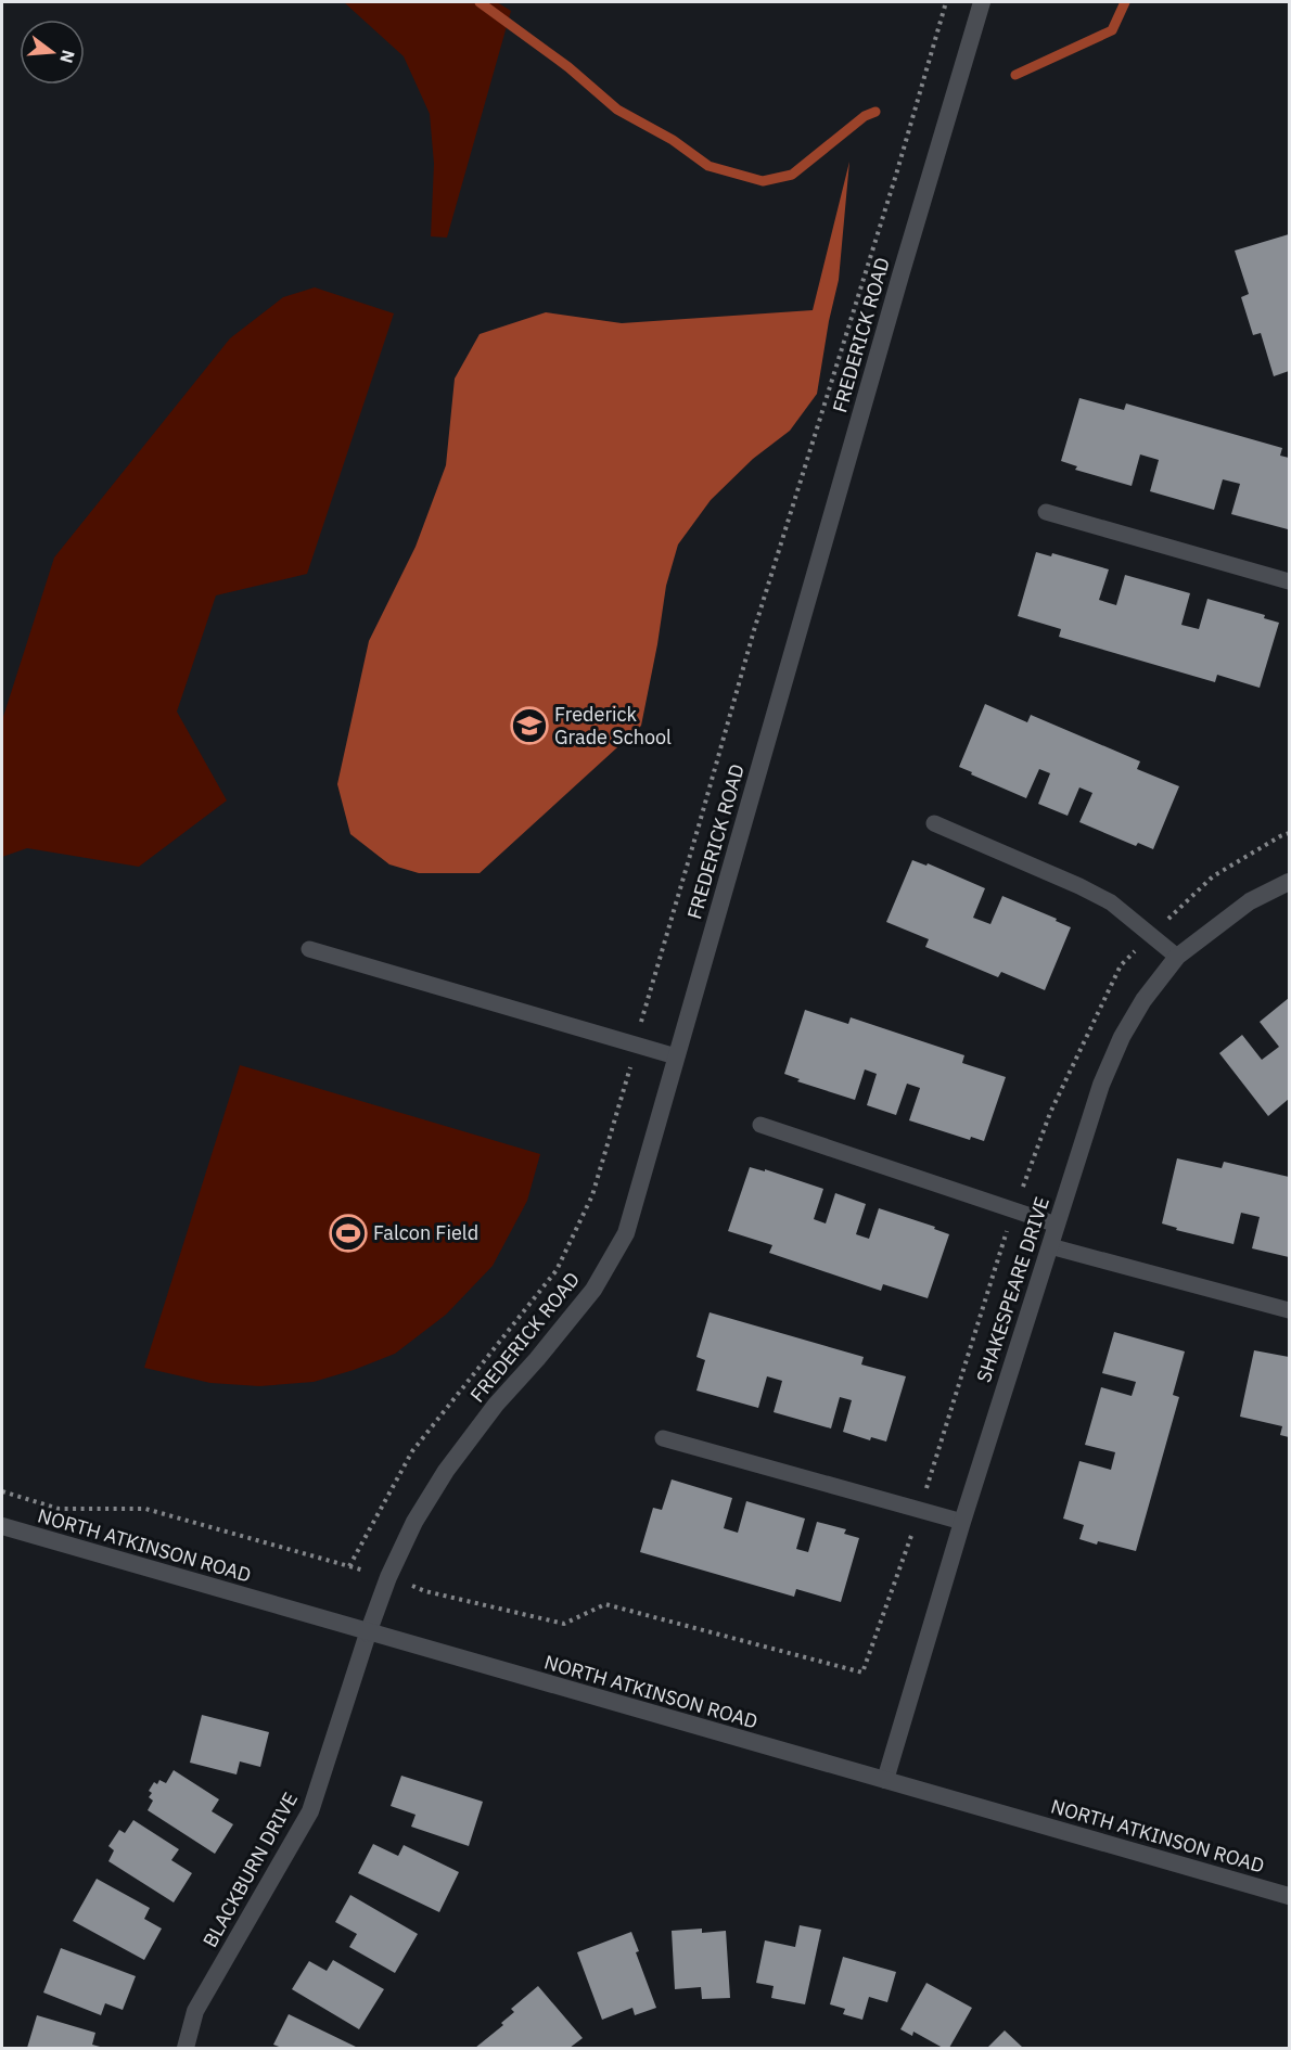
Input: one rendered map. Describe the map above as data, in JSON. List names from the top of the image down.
{
  "streets": {
    "street": [
      "FREDERICK ROAD",
      "SHAKESPEARE DRIVE",
      "NORTH ATKINSON ROAD",
      "BLACKBURN DRIVE"
    ]
  },
  "crossings": [
    ["FREDERICK ROAD", "NORTH ATKINSON ROAD"],
    ["FREDERICK ROAD", "BLACKBURN DRIVE"],
    ["SHAKESPEARE DRIVE", "NORTH ATKINSON ROAD"],
    ["NORTH ATKINSON ROAD", "BLACKBURN DRIVE"]
  ],
  "places": {
    "school or university": ["Frederick Grade School"],
    "sports": ["Falcon Field"]
  },
  "north": "right"
}
